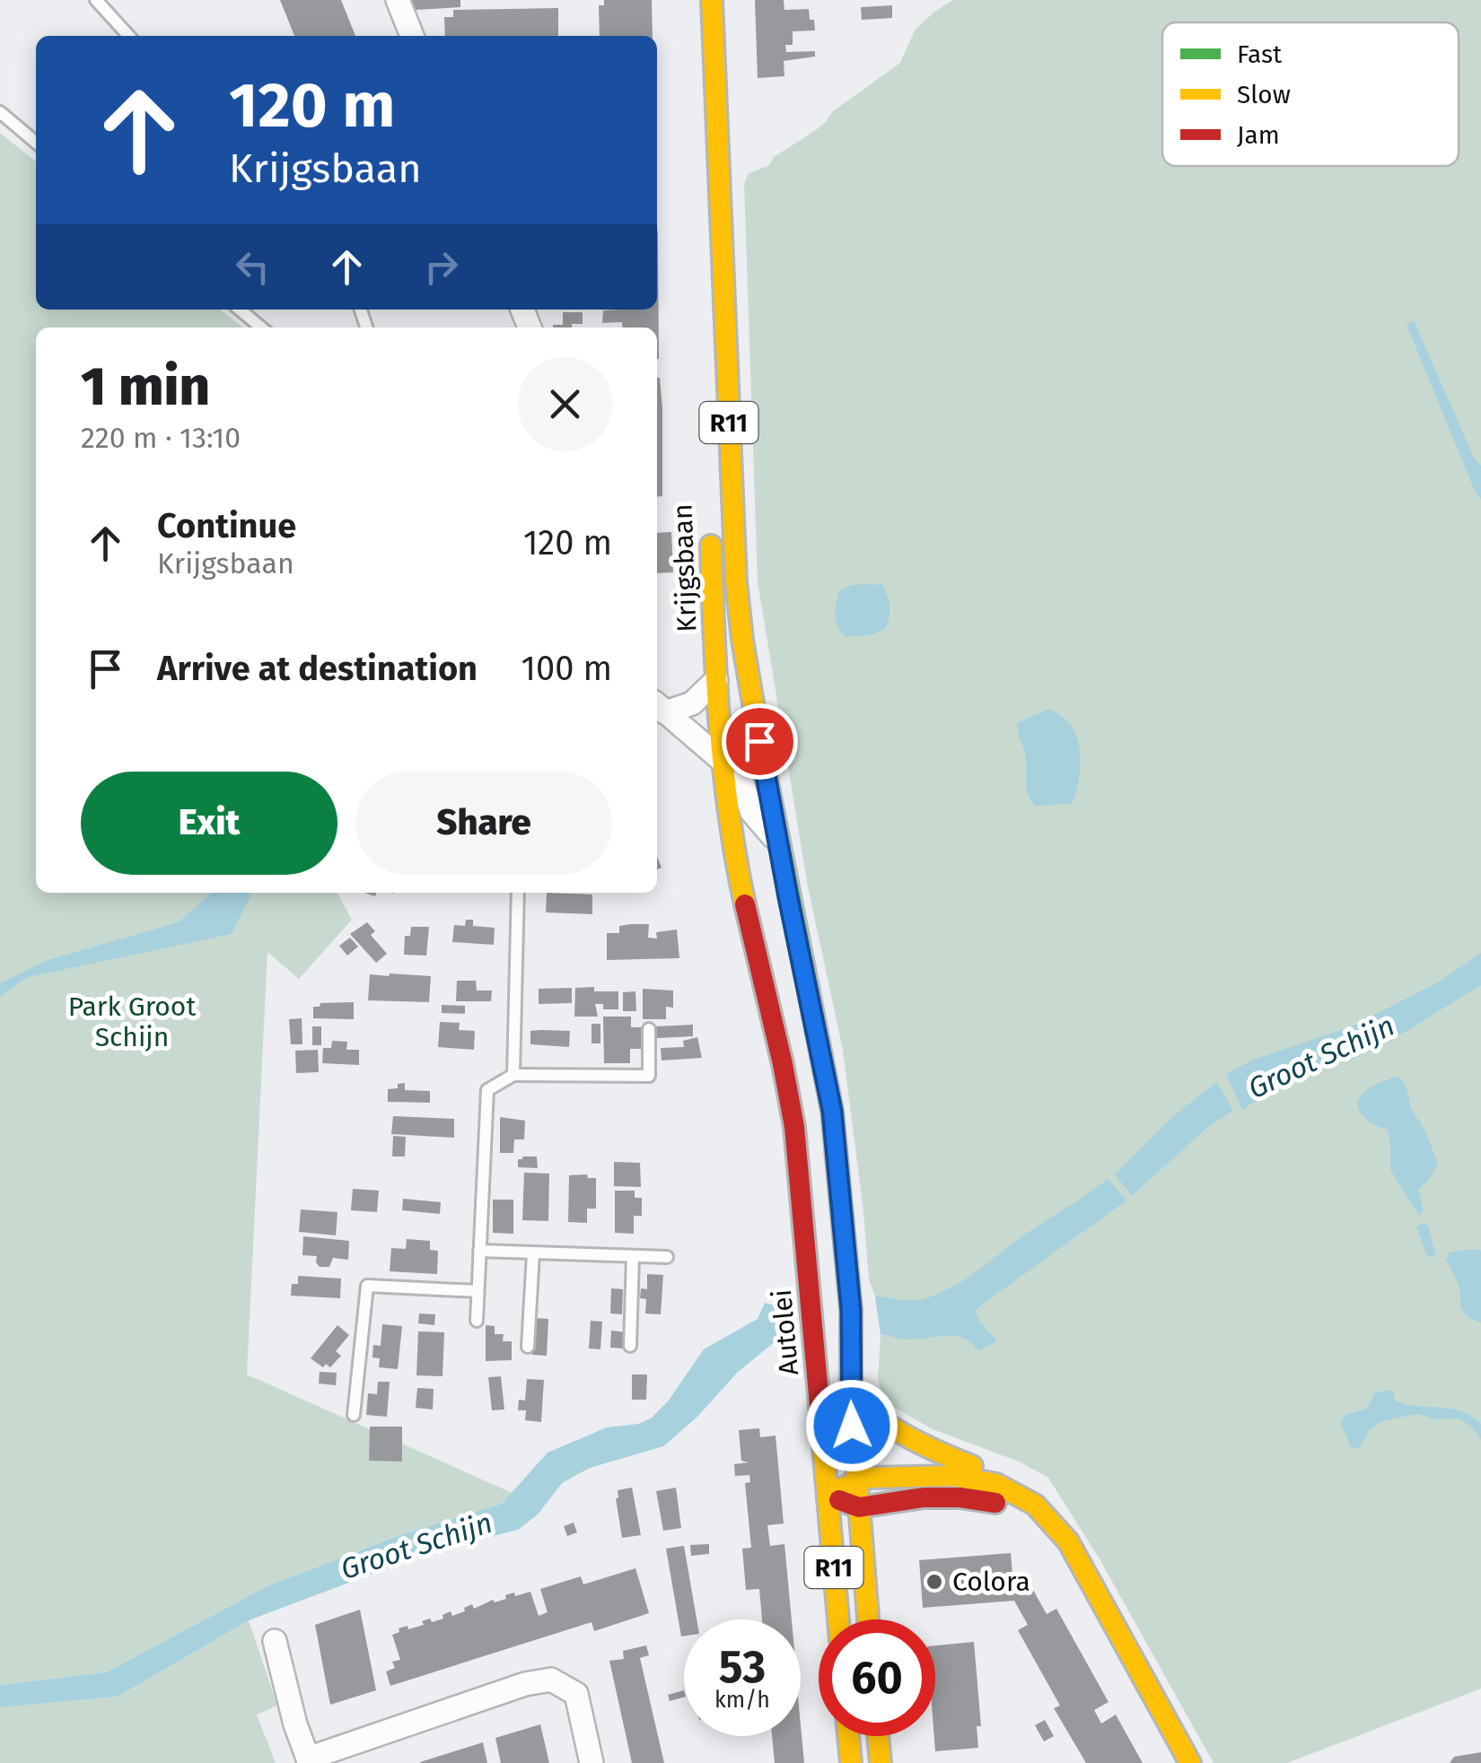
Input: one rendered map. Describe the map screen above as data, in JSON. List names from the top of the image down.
{
  "streets": {
    "main road": ["R11", "Krijgsbaan", "Autolei"]
  },
  "crossings": [
    ["R11", "Krijgsbaan"],
    ["Krijgsbaan", "Autolei"]
  ],
  "water": ["Groot Schijn"],
  "parks": ["Park Groot Schijn"],
  "places": ["Colora"],
  "legend": ["Fast", "Slow", "Jam"],
  "page": {
    "turn": ["120 m", "Krijgsbaan"],
    "heading": ["1 min", "220 m · 13:10"],
    "list": [
      {
        "name": "Continue",
        "note": "Krijgsbaan",
        "value": "120 m"
      },
      {
        "name": "Arrive at destination",
        "value": "100 m"
      }
    ],
    "buttons": ["Exit", "Share"],
    "speed": "53 km/h",
    "limit": "60"
  }
}
